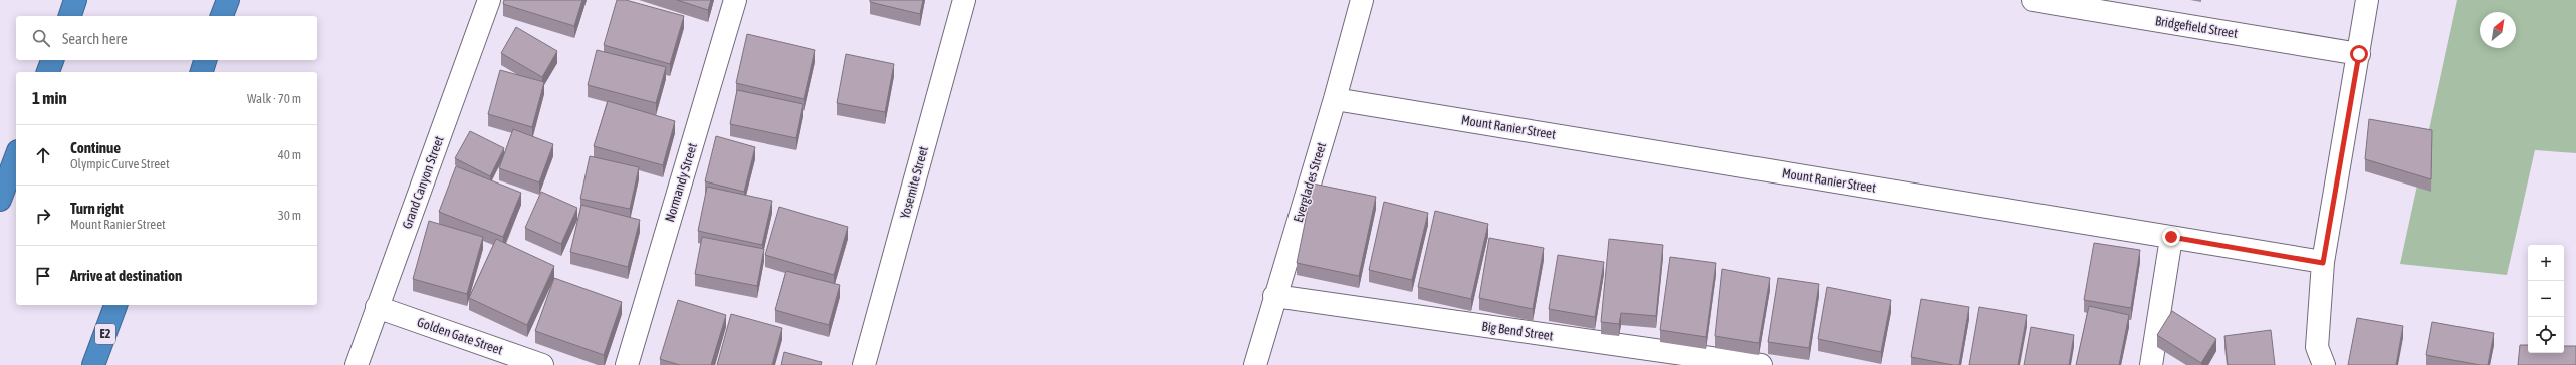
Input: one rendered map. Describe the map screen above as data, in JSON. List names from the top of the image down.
{
  "streets": {
    "highway": ["E2"],
    "street": [
      "Bridgefield Street",
      "Mount Ranier Street",
      "Grand Canyon Street",
      "Normandy Street",
      "Yosemite Street",
      "Everglades Street",
      "Big Bend Street",
      "Golden Gate Street"
    ]
  },
  "crossings": [
    ["Mount Ranier Street", "Everglades Street"],
    ["Grand Canyon Street", "Golden Gate Street"],
    ["Everglades Street", "Big Bend Street"]
  ],
  "north": "top right",
  "page": {
    "search": "Search here",
    "heading": ["1 min", "Walk · 70 m"],
    "list": [
      ["Continue", "Olympic Curve Street", "40 m"],
      ["Turn right", "Mount Ranier Street", "30 m"],
      "Arrive at destination"
    ],
    "map_buttons": ["+", "−"]
  }
}
